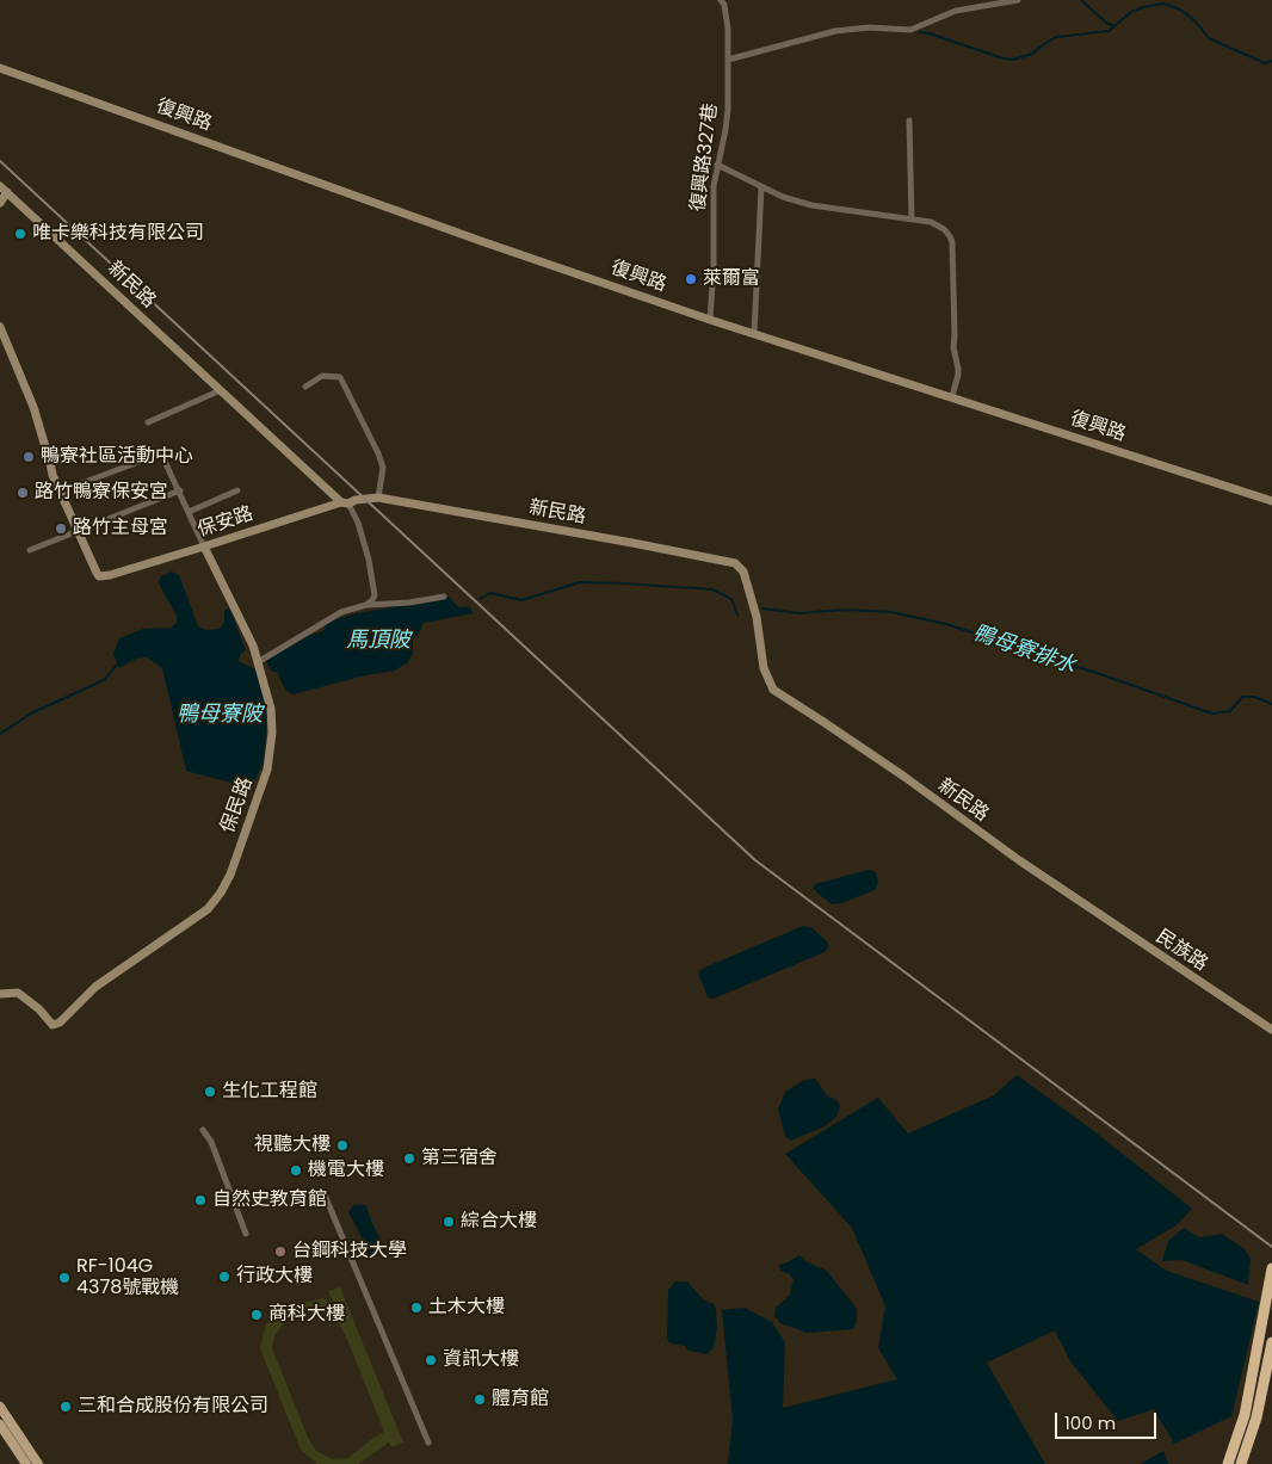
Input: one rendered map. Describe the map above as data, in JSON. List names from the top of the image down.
{
  "streets": {
    "street": [
      "復興路",
      "復興路327巷",
      "新民路",
      "保安路",
      "保民路",
      "民族路"
    ]
  },
  "crossings": [
    ["復興路", "復興路327巷"],
    ["新民路", "保安路"],
    ["新民路", "民族路"],
    ["保安路", "保民路"]
  ],
  "water": ["馬頂陂", "鴨母寮排水", "鴨母寮陂"],
  "places": [
    "唯卡樂科技有限公司",
    "萊爾富",
    "鴨寮社區活動中心",
    "路竹鴨寮保安宮",
    "路竹主母宮",
    "生化工程館",
    "視聽大樓",
    "第三宿舍",
    "機電大樓",
    "自然史教育館",
    "綜合大樓",
    "台鋼科技大學",
    "行政大樓",
    "RF-104G 4378號戰機",
    "土木大樓",
    "商科大樓",
    "資訊大樓",
    "體育館",
    "三和合成股份有限公司"
  ],
  "scale_bar": "100 m"
}
